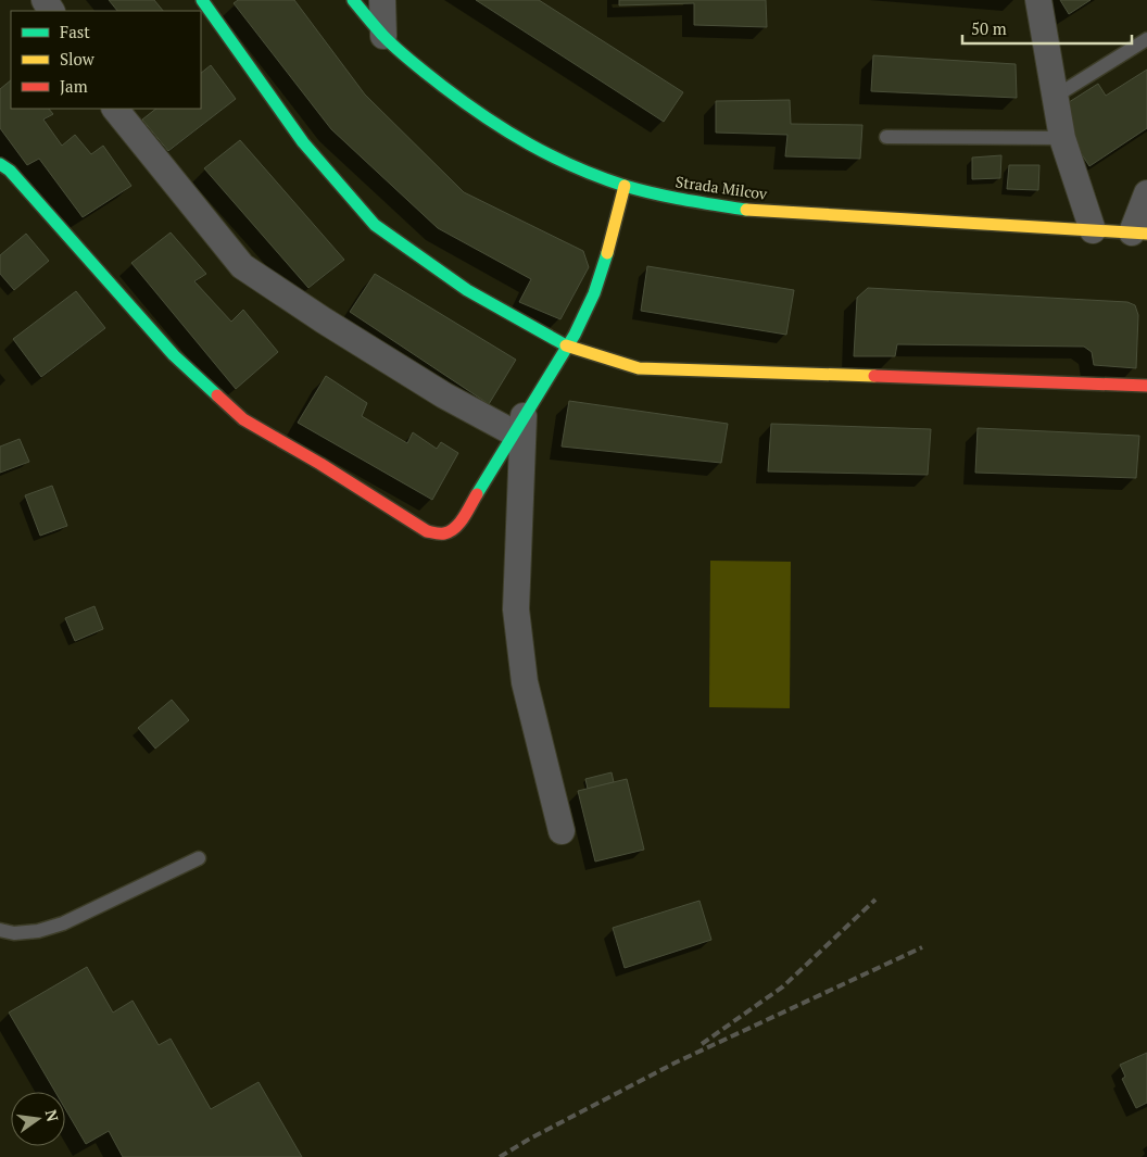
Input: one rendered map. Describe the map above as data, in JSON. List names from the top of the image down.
{
  "streets": {
    "street": ["Strada Milcov"]
  },
  "legend": ["Fast", "Slow", "Jam"],
  "scale_bar": "50 m",
  "north": "right"
}
